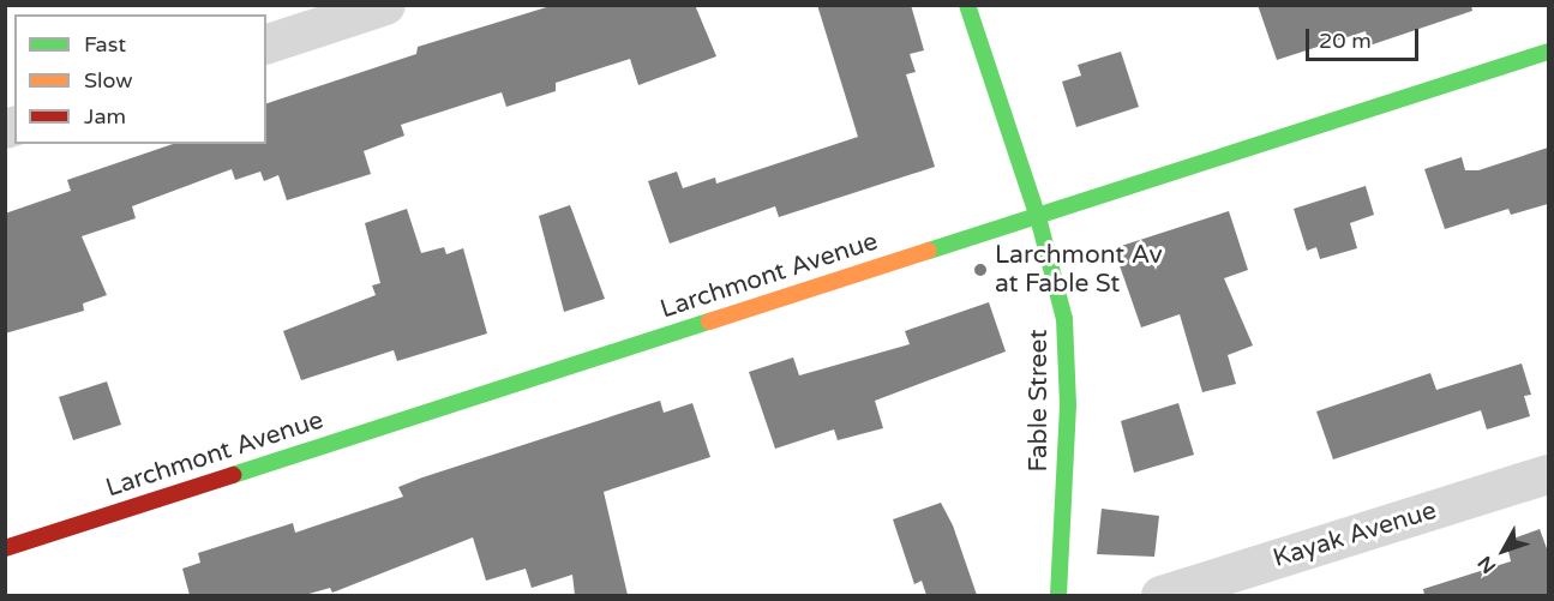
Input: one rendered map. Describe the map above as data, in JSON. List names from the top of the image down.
{
  "streets": {
    "street": ["Larchmont Avenue", "Fable Street", "Kayak Avenue"]
  },
  "crossings": [
    ["Larchmont Avenue", "Fable Street"]
  ],
  "places": ["Larchmont Av at Fable St"],
  "legend": ["Fast", "Slow", "Jam"],
  "scale_bar": "20 m",
  "north": "bottom left"
}
